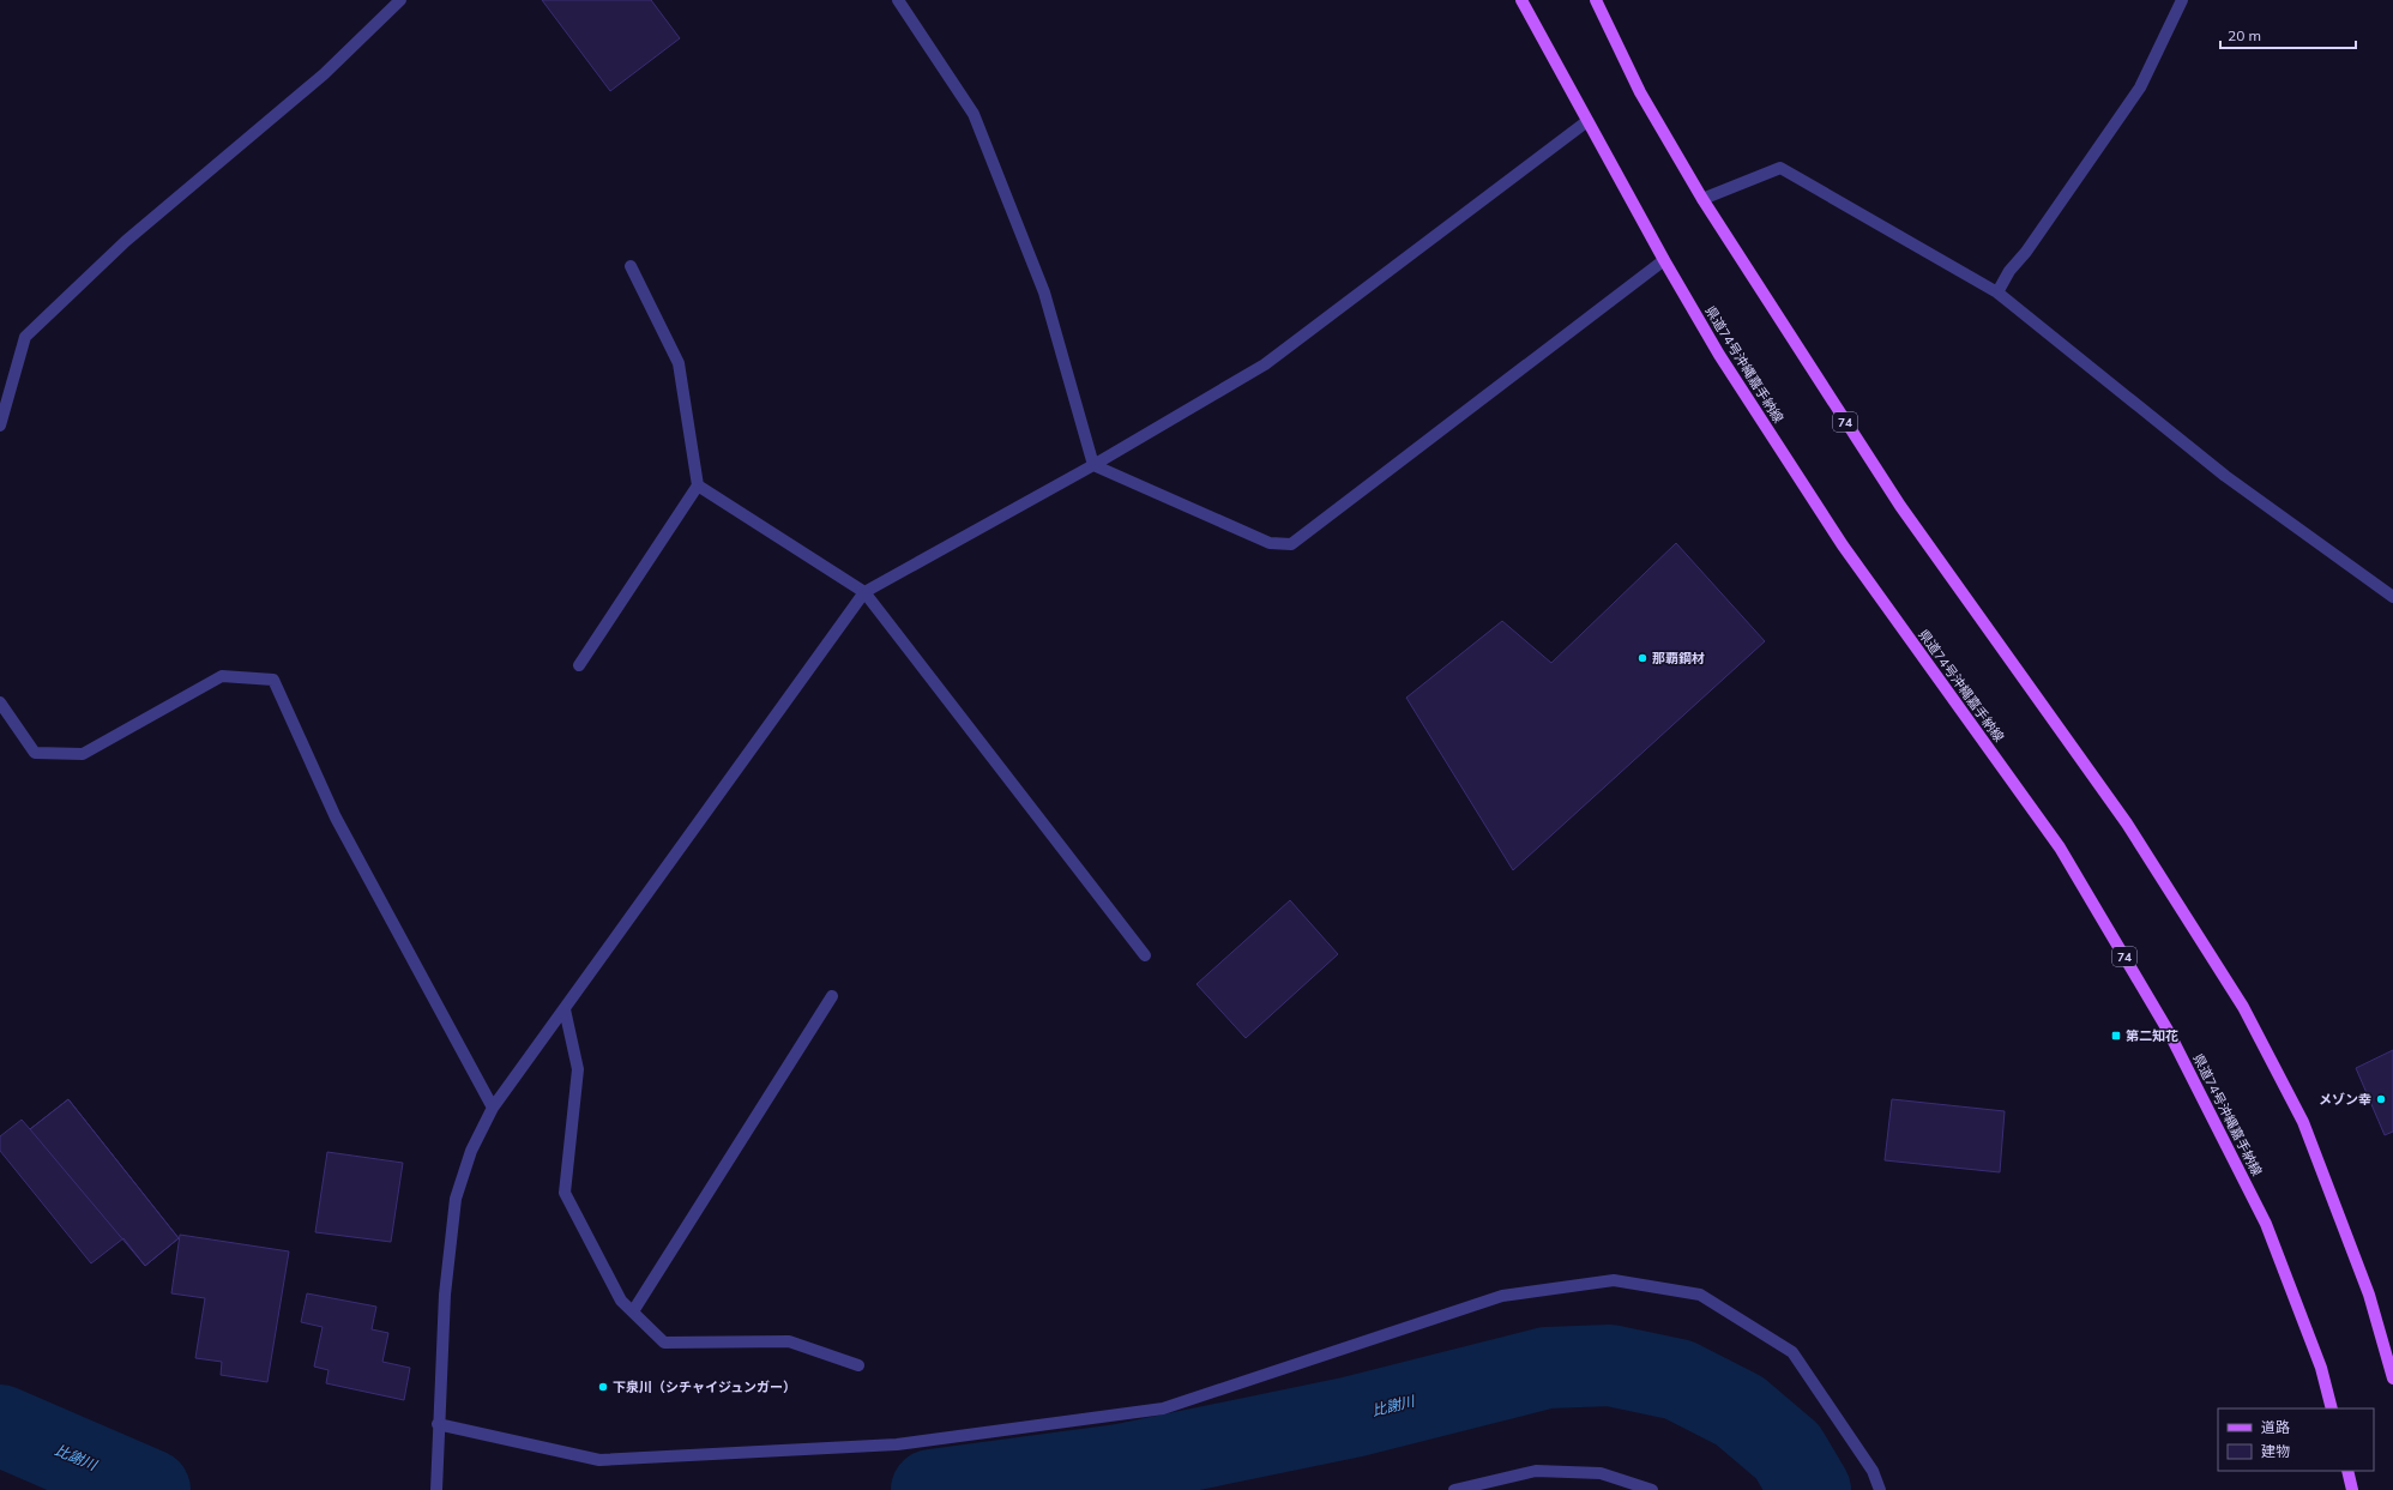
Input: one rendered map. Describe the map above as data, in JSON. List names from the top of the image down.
{
  "streets": {
    "main road": ["県道74号沖縄嘉手納線", "74"]
  },
  "water": ["比謝川"],
  "places": {
    "other": ["那覇鋼材", "メゾン幸", "下泉川（シチャイジュンガー）"],
    "transit": ["第二知花"]
  },
  "legend": ["道路", "建物"],
  "scale_bar": "20 m"
}
